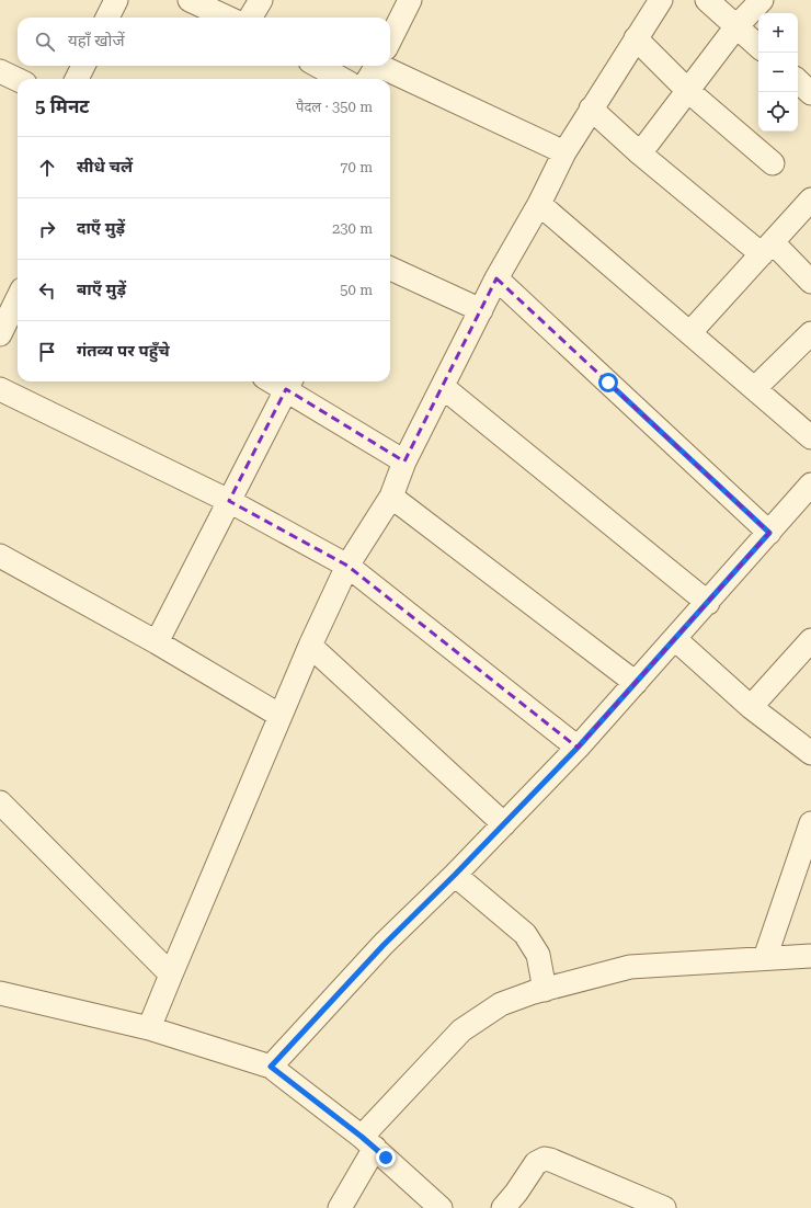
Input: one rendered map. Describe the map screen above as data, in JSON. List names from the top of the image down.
{
  "page": {
    "map_buttons": ["+", "−"],
    "search": "यहाँ खोजें",
    "heading": ["5 मिनट", "पैदल · 350 m"],
    "list": [
      ["सीधे चलें", "70 m"],
      ["दाएँ मुड़ें", "230 m"],
      ["बाएँ मुड़ें", "50 m"],
      "गंतव्य पर पहुँचे"
    ]
  }
}
